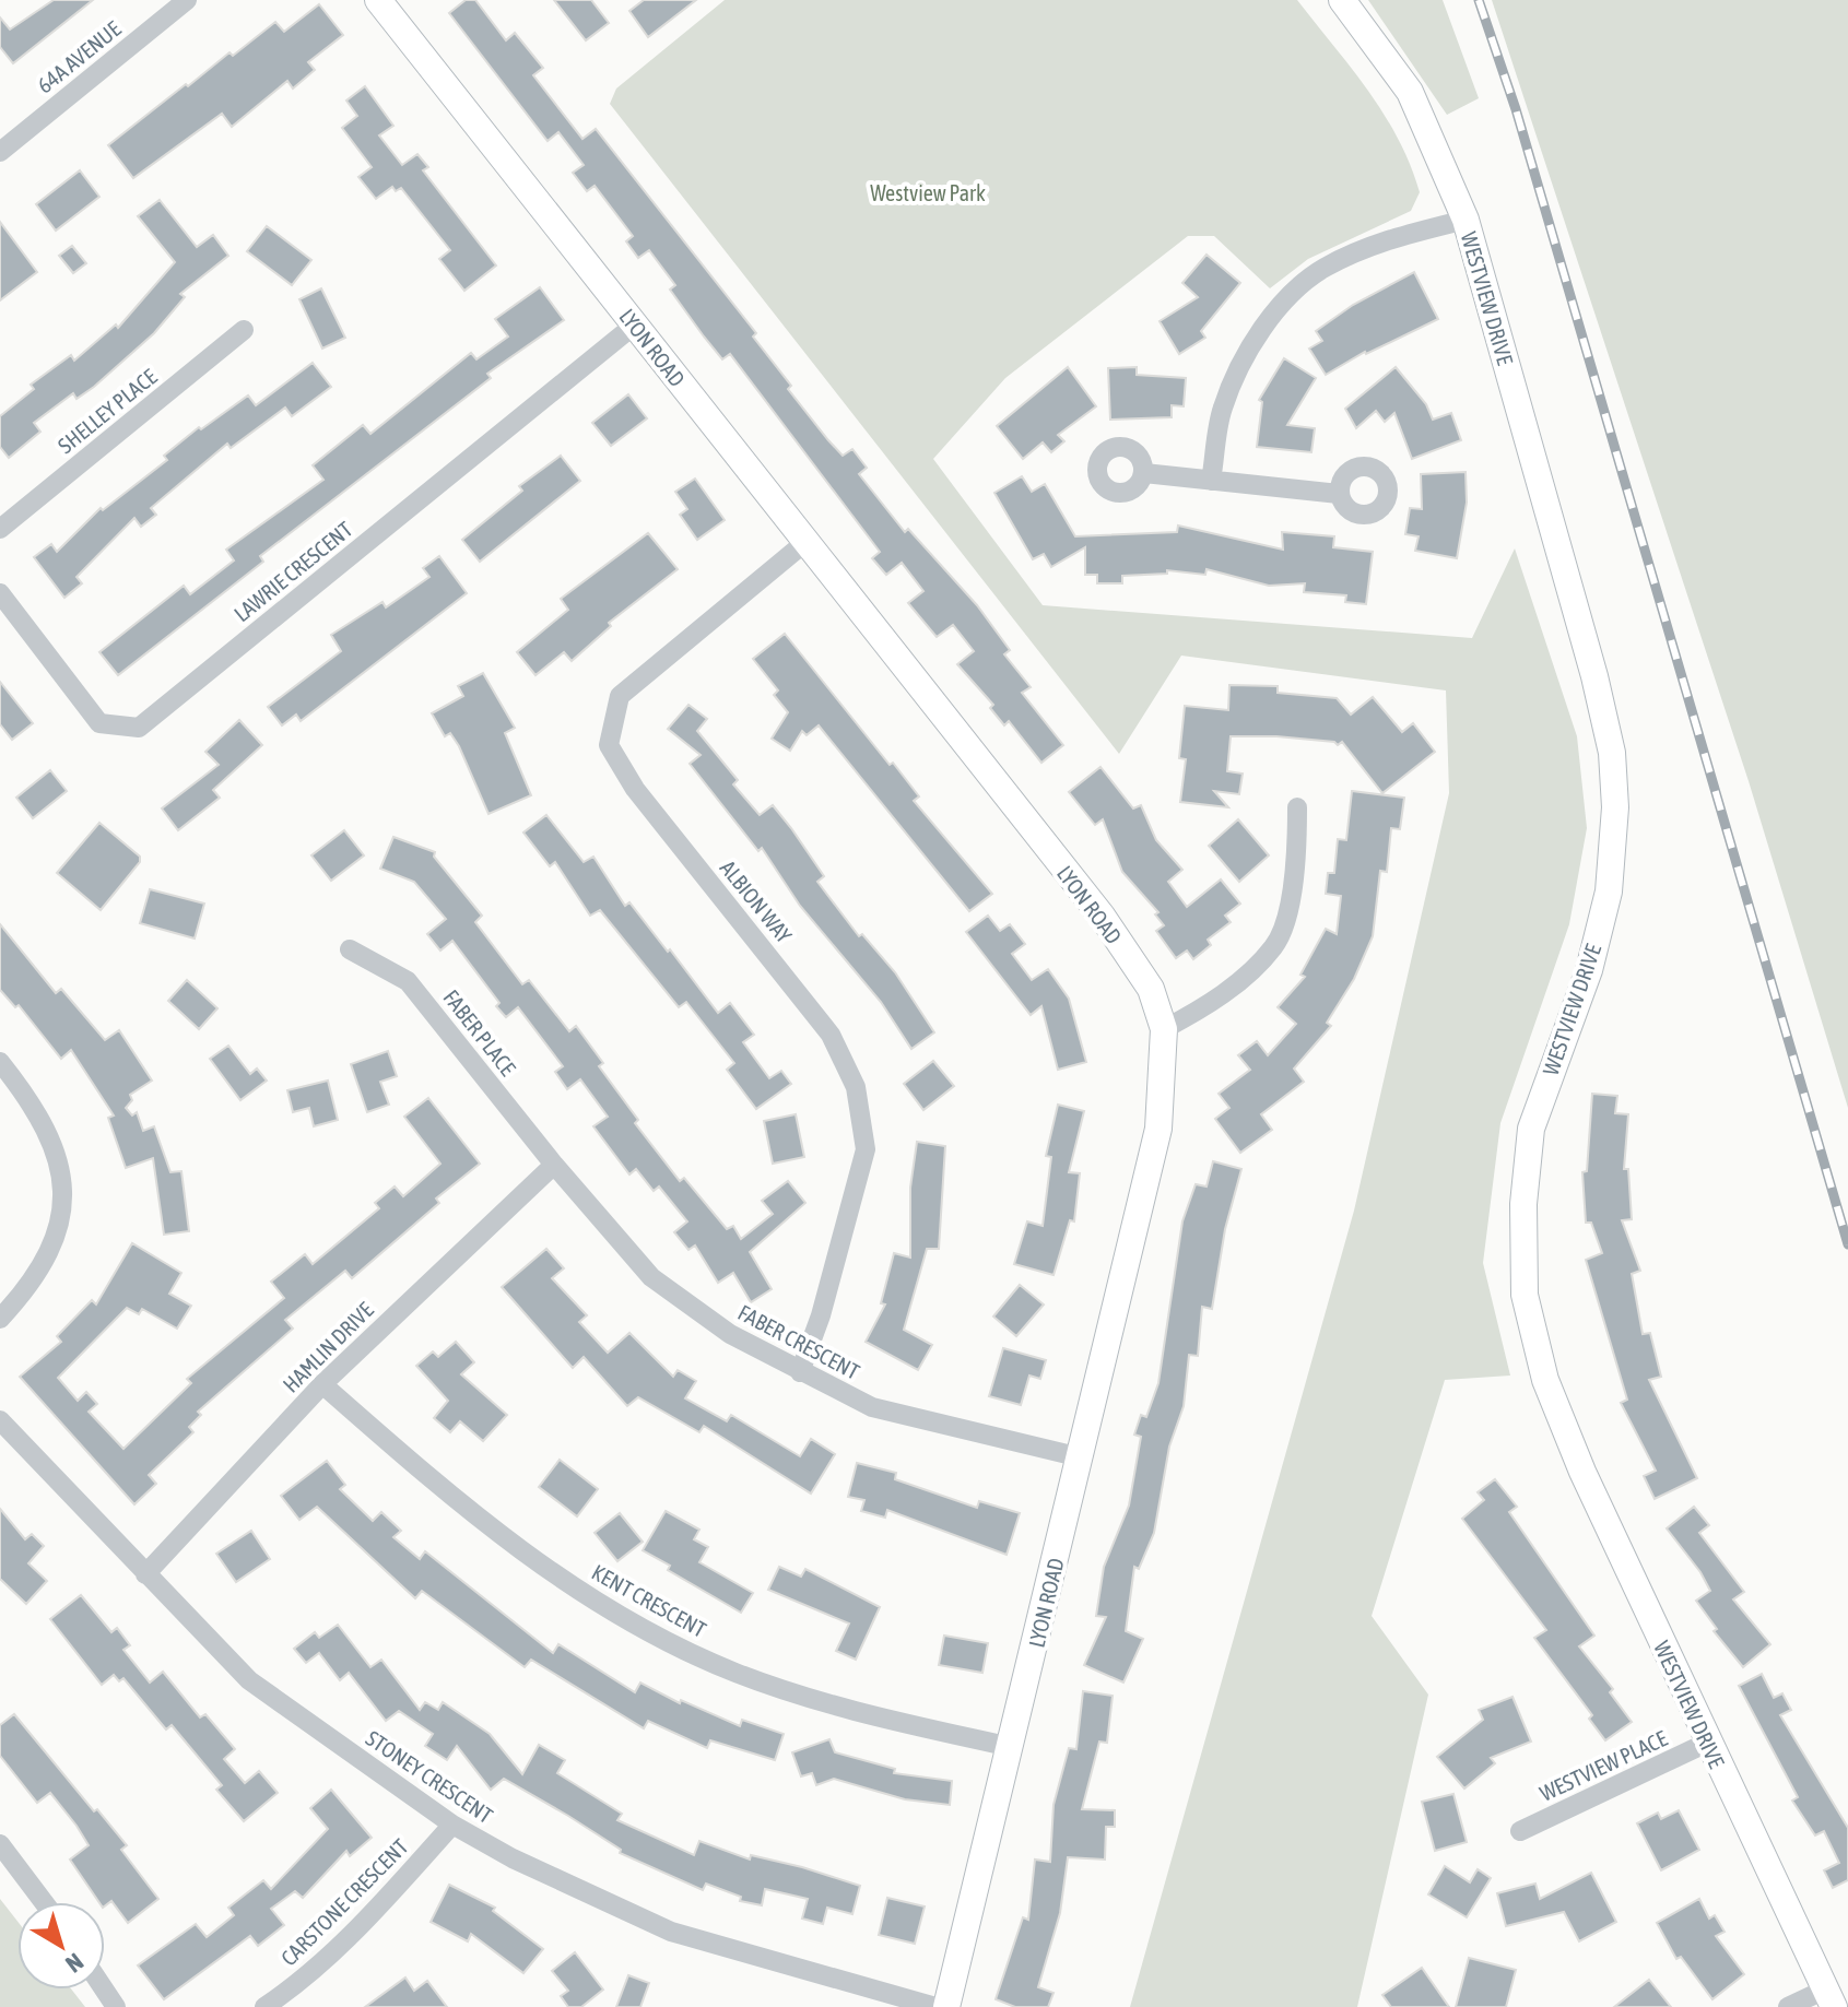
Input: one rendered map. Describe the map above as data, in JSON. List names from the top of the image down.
{
  "streets": {
    "street": [
      "64A AVENUE",
      "WESTVIEW DRIVE",
      "LYON ROAD",
      "SHELLEY PLACE",
      "LAWRIE CRESCENT",
      "ALBION WAY",
      "FABER PLACE",
      "FABER CRESCENT",
      "HAMLIN DRIVE",
      "KENT CRESCENT",
      "WESTVIEW PLACE",
      "STONEY CRESCENT",
      "CARSTONE CRESCENT"
    ]
  },
  "crossings": [
    ["WESTVIEW DRIVE", "WESTVIEW PLACE"],
    ["LYON ROAD", "LAWRIE CRESCENT"],
    ["LYON ROAD", "ALBION WAY"],
    ["LYON ROAD", "FABER CRESCENT"],
    ["LYON ROAD", "KENT CRESCENT"],
    ["ALBION WAY", "FABER CRESCENT"],
    ["FABER PLACE", "FABER CRESCENT"],
    ["FABER PLACE", "HAMLIN DRIVE"],
    ["FABER CRESCENT", "HAMLIN DRIVE"],
    ["HAMLIN DRIVE", "KENT CRESCENT"],
    ["HAMLIN DRIVE", "STONEY CRESCENT"],
    ["STONEY CRESCENT", "CARSTONE CRESCENT"]
  ],
  "parks": ["Westview Park"],
  "north": "bottom right"
}
